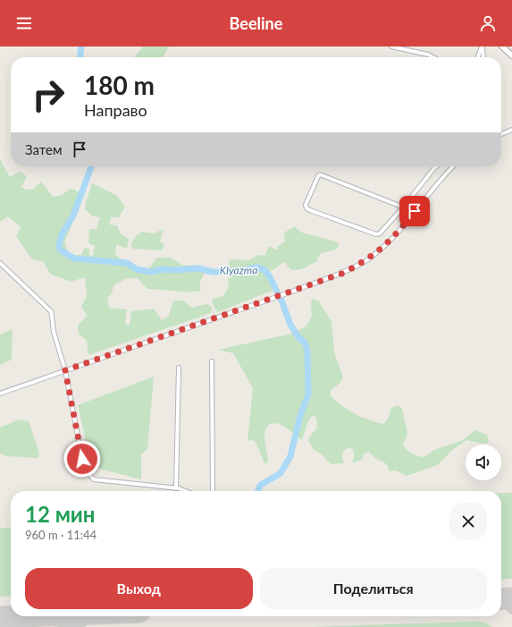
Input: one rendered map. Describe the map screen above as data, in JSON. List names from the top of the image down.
{
  "water": ["Klyazma"],
  "page": {
    "header": "Beeline",
    "turn": ["180 m", "Направо"],
    "then": "Затем",
    "heading": ["12 мин", "960 m · 11:44"],
    "buttons": ["Выход", "Поделиться"]
  }
}
